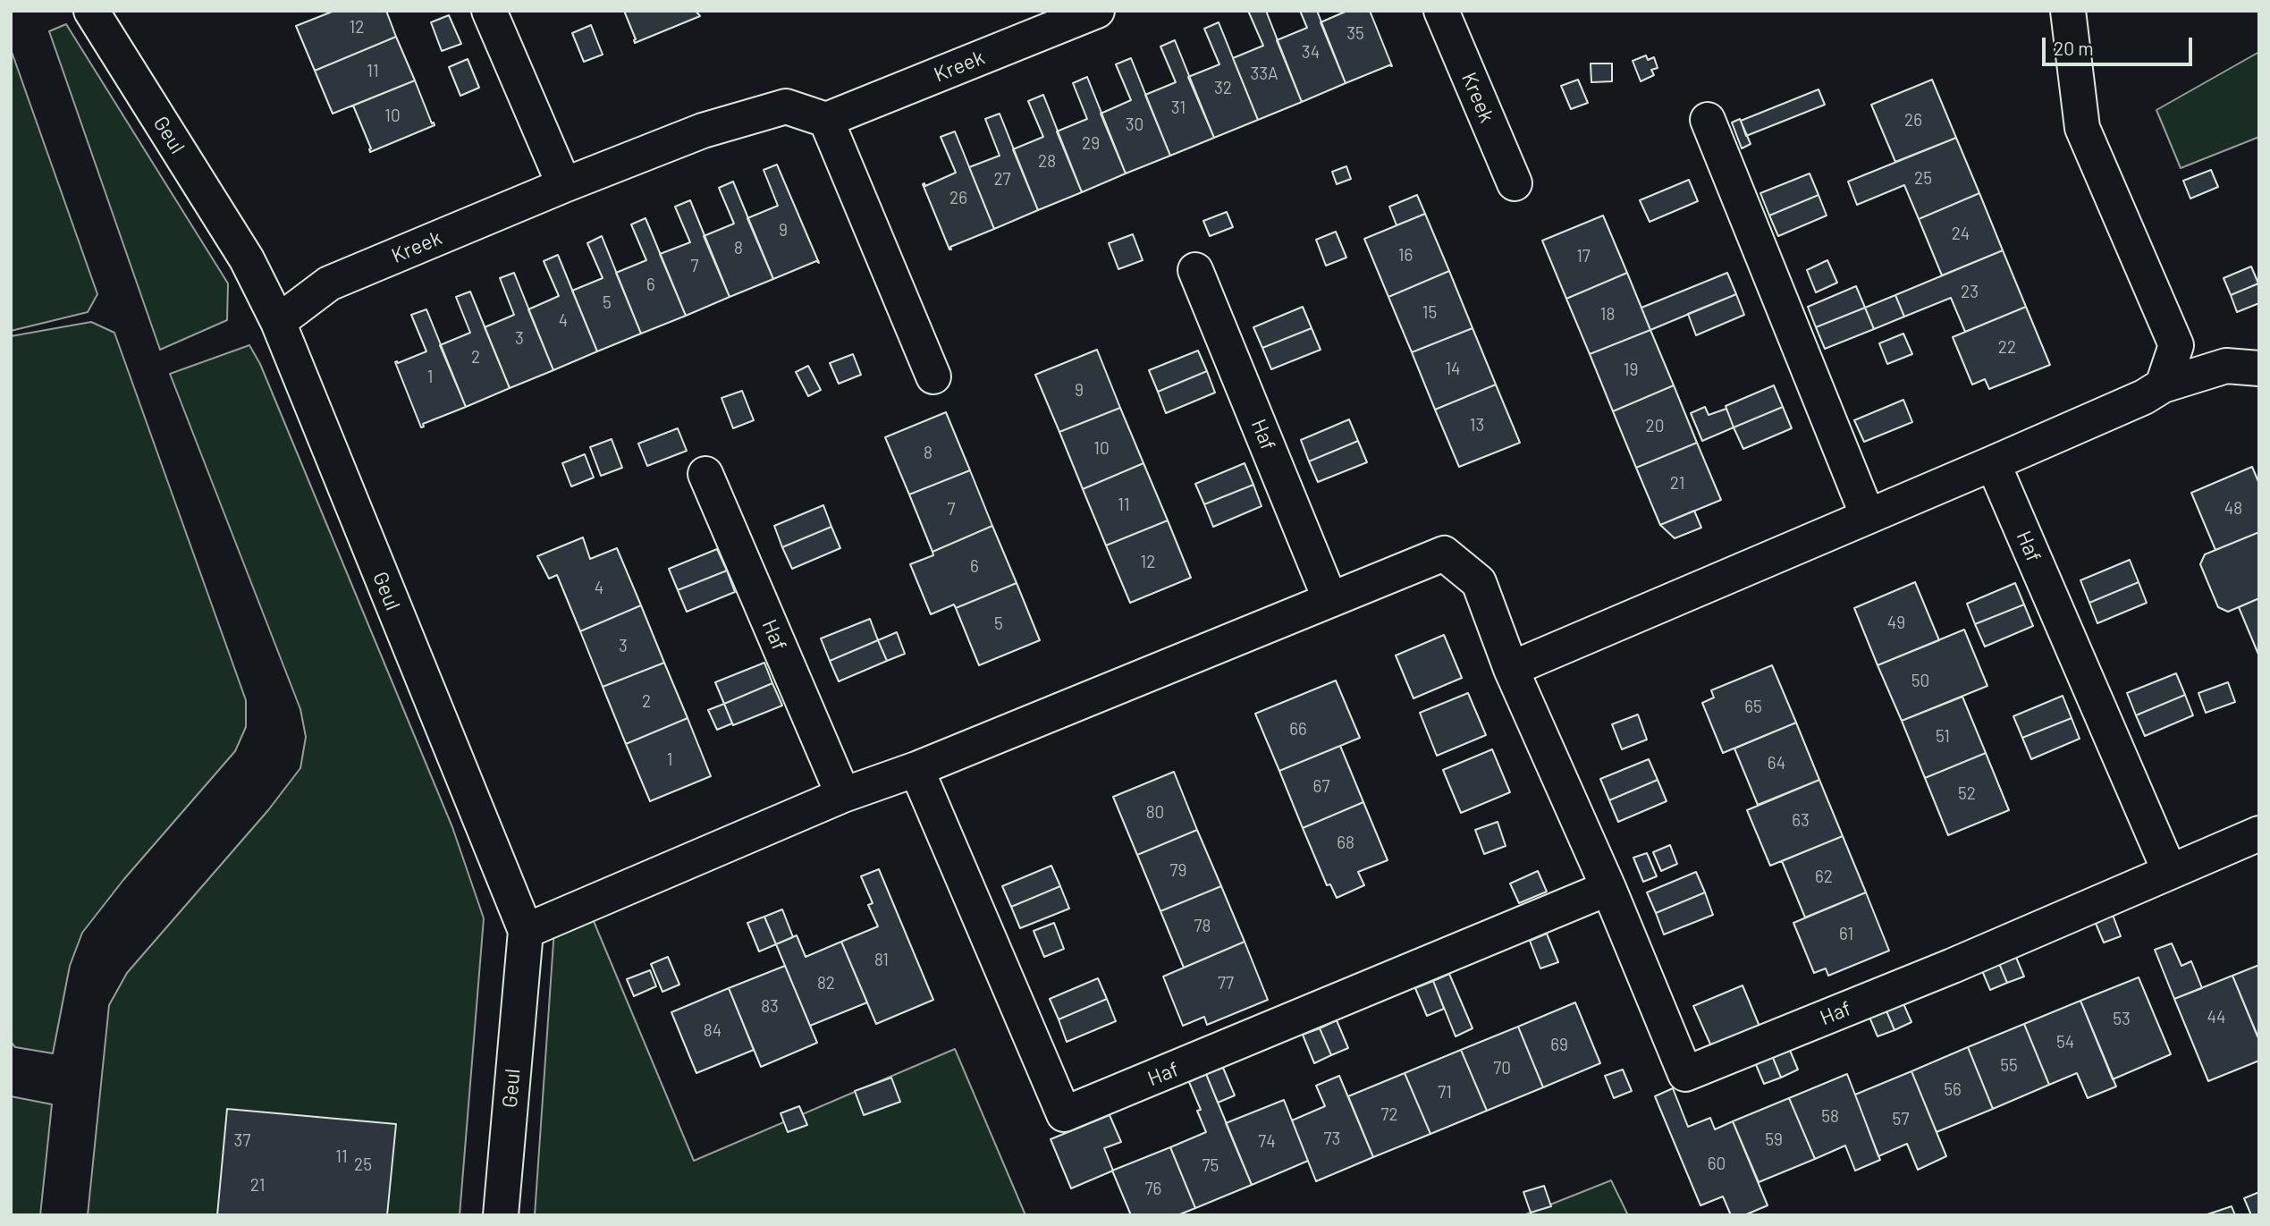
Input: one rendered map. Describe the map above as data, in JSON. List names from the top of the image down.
{
  "streets": {
    "street": ["Kreek", "Geul", "Haf"]
  },
  "crossings": [
    ["Kreek", "Geul"],
    ["Geul", "Haf"]
  ],
  "house_numbers": [
    "12",
    "35",
    "34",
    "11",
    "33A",
    "32",
    "31",
    "10",
    "26",
    "30",
    "29",
    "28",
    "25",
    "27",
    "26",
    "9",
    "24",
    "8",
    "16",
    "17",
    "7",
    "6",
    "23",
    "5",
    "15",
    "18",
    "4",
    "3",
    "22",
    "2",
    "14",
    "19",
    "1",
    "9",
    "13",
    "20",
    "10",
    "8",
    "21",
    "11",
    "48",
    "7",
    "12",
    "6",
    "4",
    "49",
    "5",
    "3",
    "50",
    "2",
    "65",
    "66",
    "51",
    "1",
    "64",
    "67",
    "52",
    "80",
    "63",
    "68",
    "79",
    "62",
    "78",
    "61",
    "81",
    "82",
    "77",
    "83",
    "44",
    "53",
    "84",
    "54",
    "69",
    "55",
    "70",
    "56",
    "71",
    "72",
    "58",
    "57",
    "73",
    "59",
    "37",
    "74",
    "11",
    "60",
    "25",
    "75",
    "21",
    "76"
  ],
  "scale_bar": "20 m"
}
